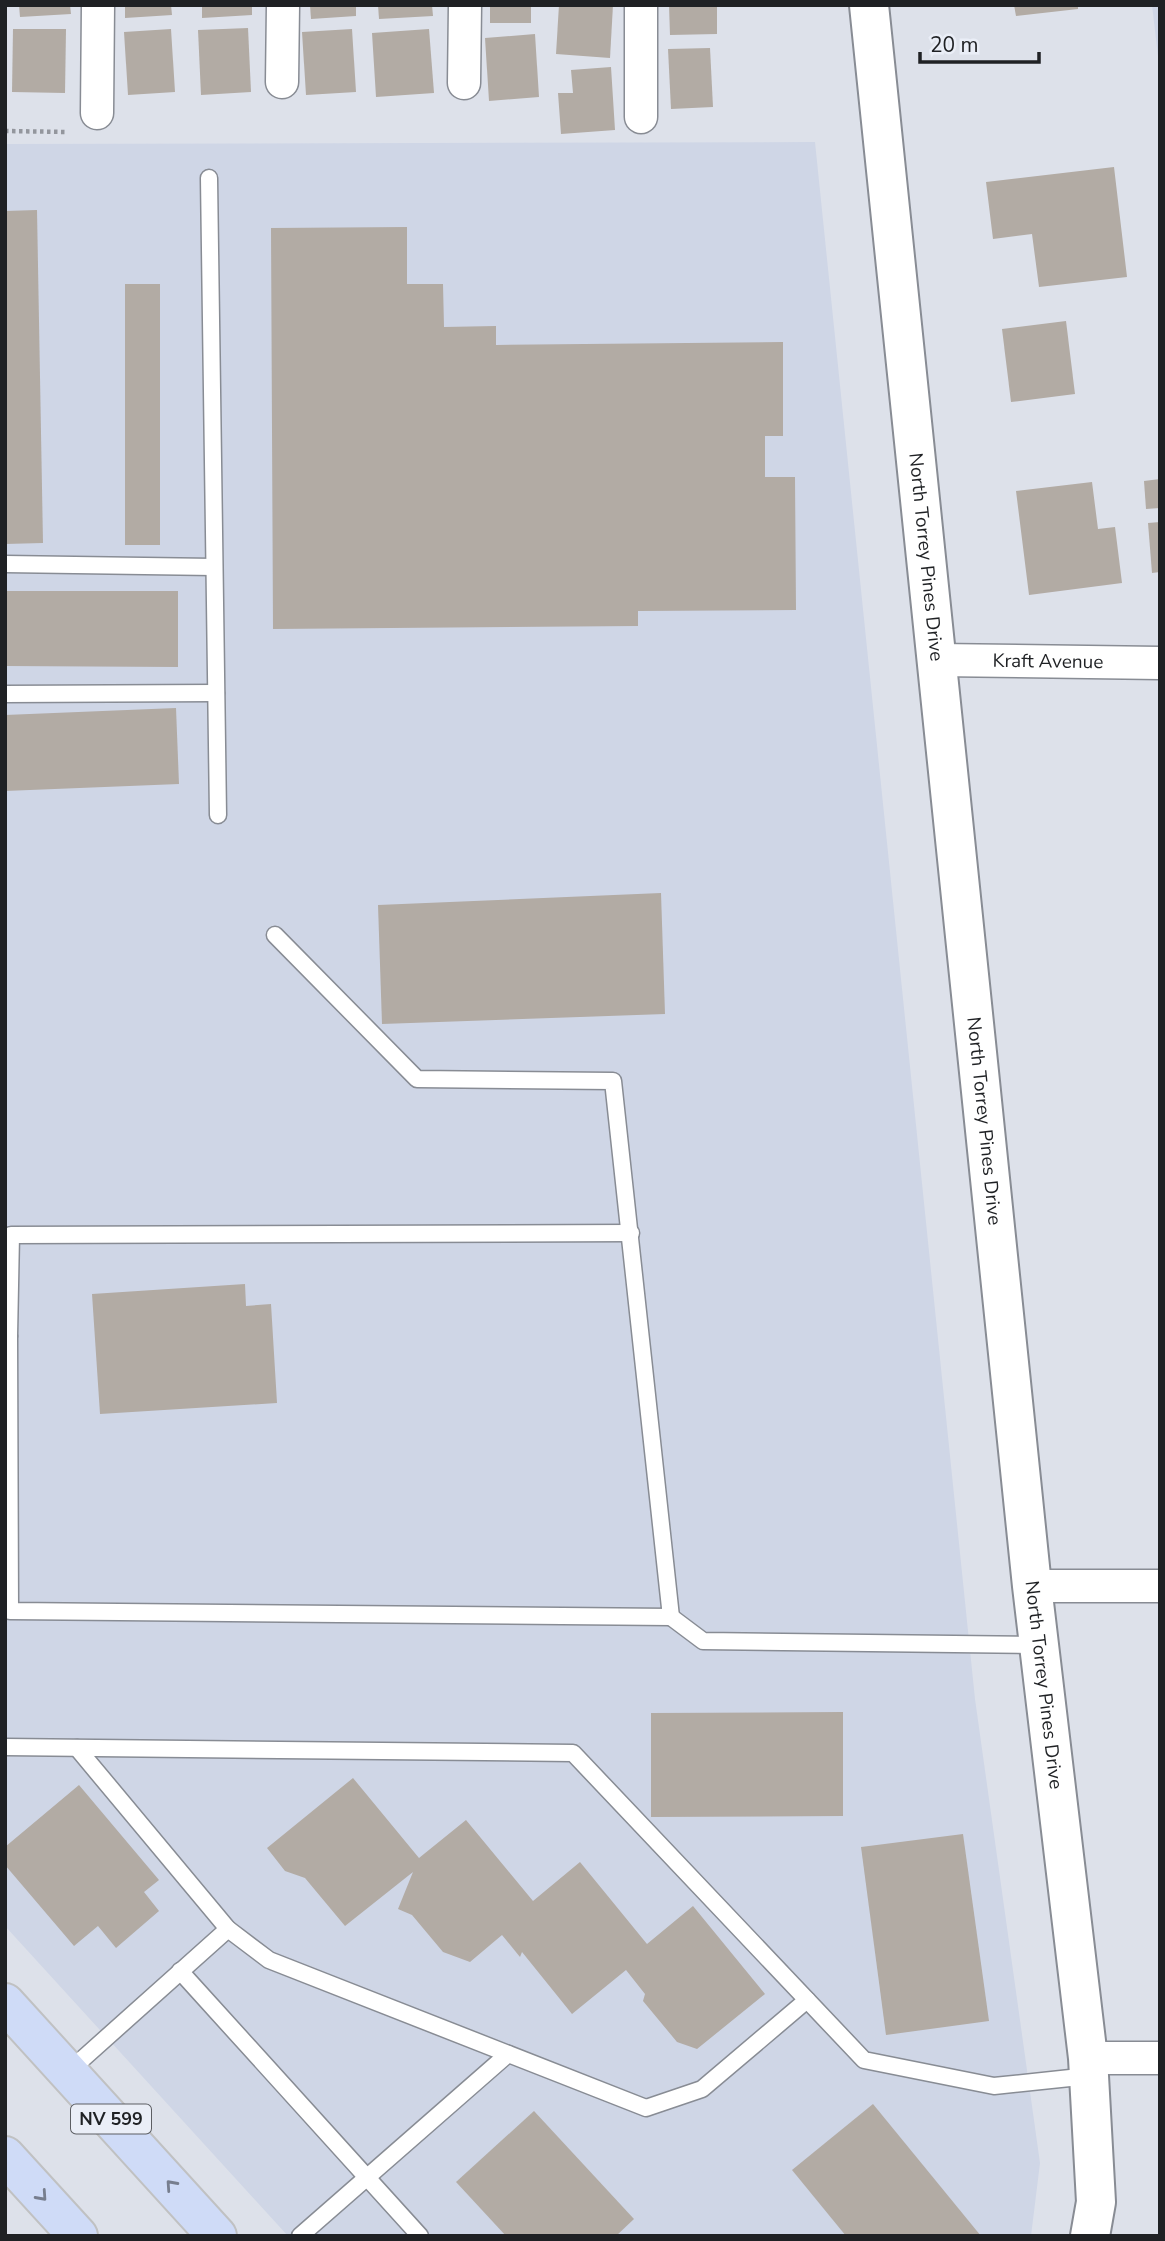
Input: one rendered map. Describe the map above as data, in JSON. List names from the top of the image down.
{
  "streets": {
    "main road": ["NV 599"],
    "street": ["North Torrey Pines Drive", "Kraft Avenue"]
  },
  "crossings": [
    ["North Torrey Pines Drive", "Kraft Avenue"]
  ],
  "scale_bar": "20 m"
}
